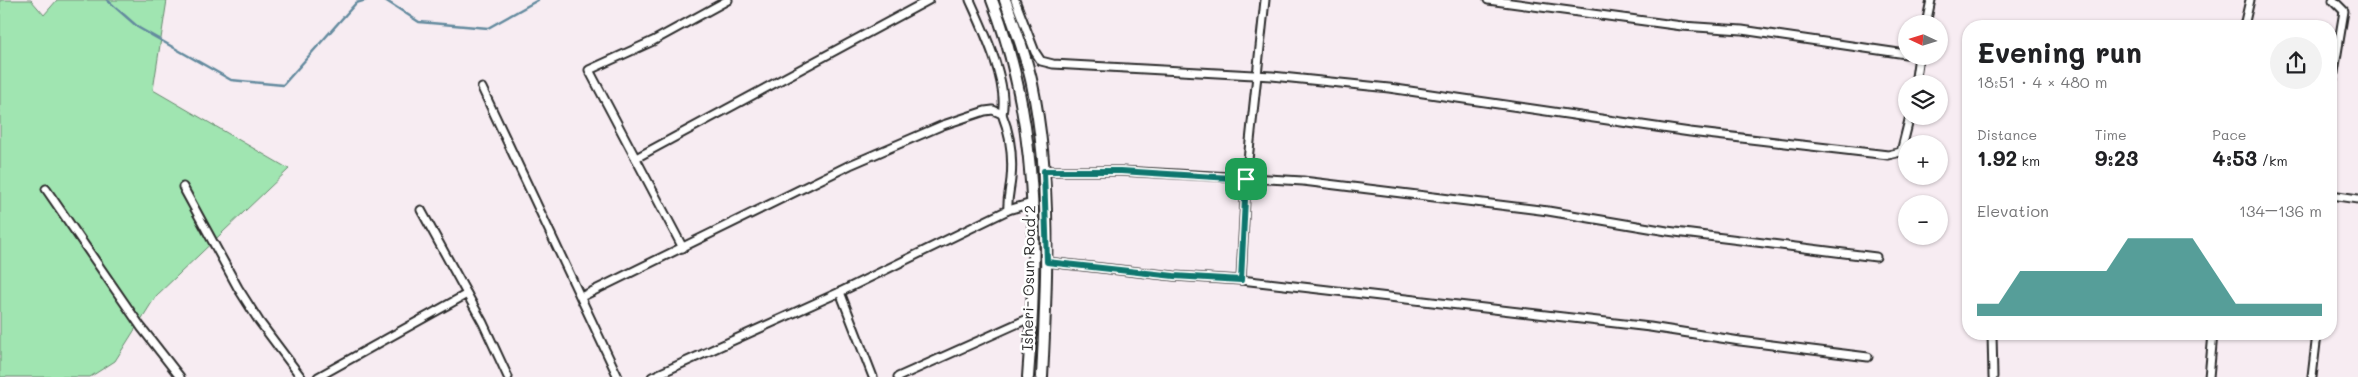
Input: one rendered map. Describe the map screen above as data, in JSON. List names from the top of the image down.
{
  "streets": {
    "main road": ["Isheri- Osun Road 2"]
  },
  "north": "left",
  "page": {
    "map_buttons": ["+", "−"],
    "heading": ["Evening run", "18:51 · 4 × 480 m"],
    "stats": [
      ["Distance", "1.92 km"],
      ["Time", "9:23"],
      ["Pace", "4:53 /km"]
    ],
    "chart": ["Elevation", "134–136 m"]
  }
}
